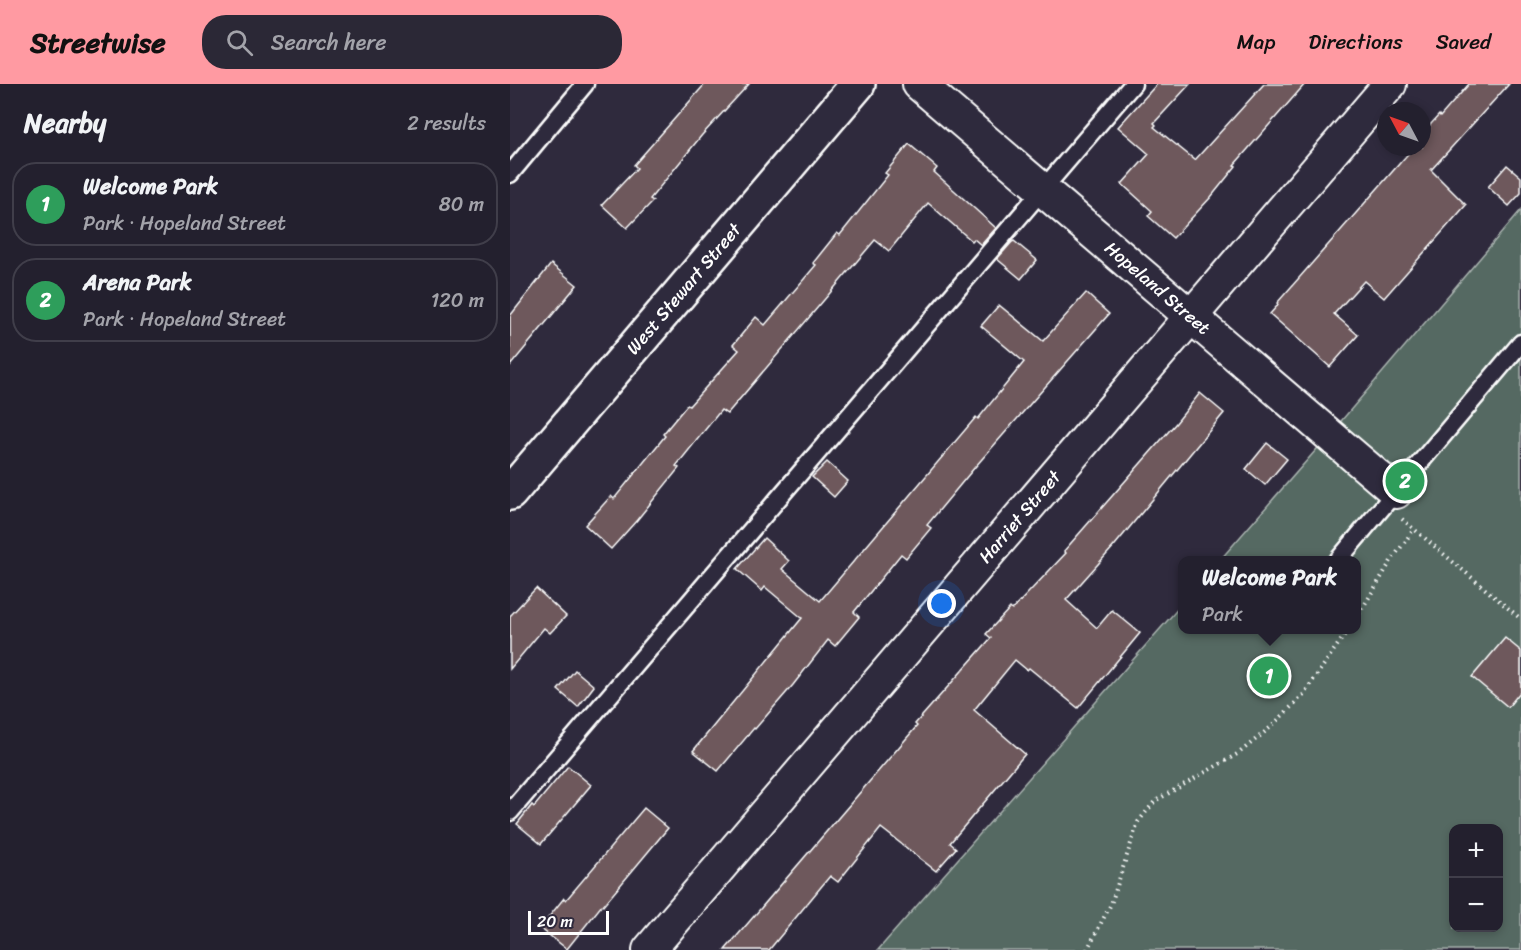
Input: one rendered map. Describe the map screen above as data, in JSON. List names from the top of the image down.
{
  "streets": {
    "main road": ["West Stewart Street"],
    "street": ["Hopeland Street", "Harriet Street"]
  },
  "crossings": [
    ["Hopeland Street", "Harriet Street"]
  ],
  "scale_bar": "20 m",
  "north": "top left",
  "page": {
    "header": "Streetwise",
    "search": "Search here",
    "nav": ["Map", "Directions", "Saved"],
    "heading": ["Nearby", "2 results"],
    "list": [
      {
        "mark": "1",
        "name": "Welcome Park",
        "note": "Park · Hopeland Street",
        "value": "80 m"
      },
      {
        "mark": "2",
        "name": "Arena Park",
        "note": "Park · Hopeland Street",
        "value": "120 m"
      }
    ],
    "pins": ["2", "1"],
    "popup": ["Welcome Park", "Park"],
    "map_buttons": ["+", "−"],
    "scale": "20 m"
  }
}
